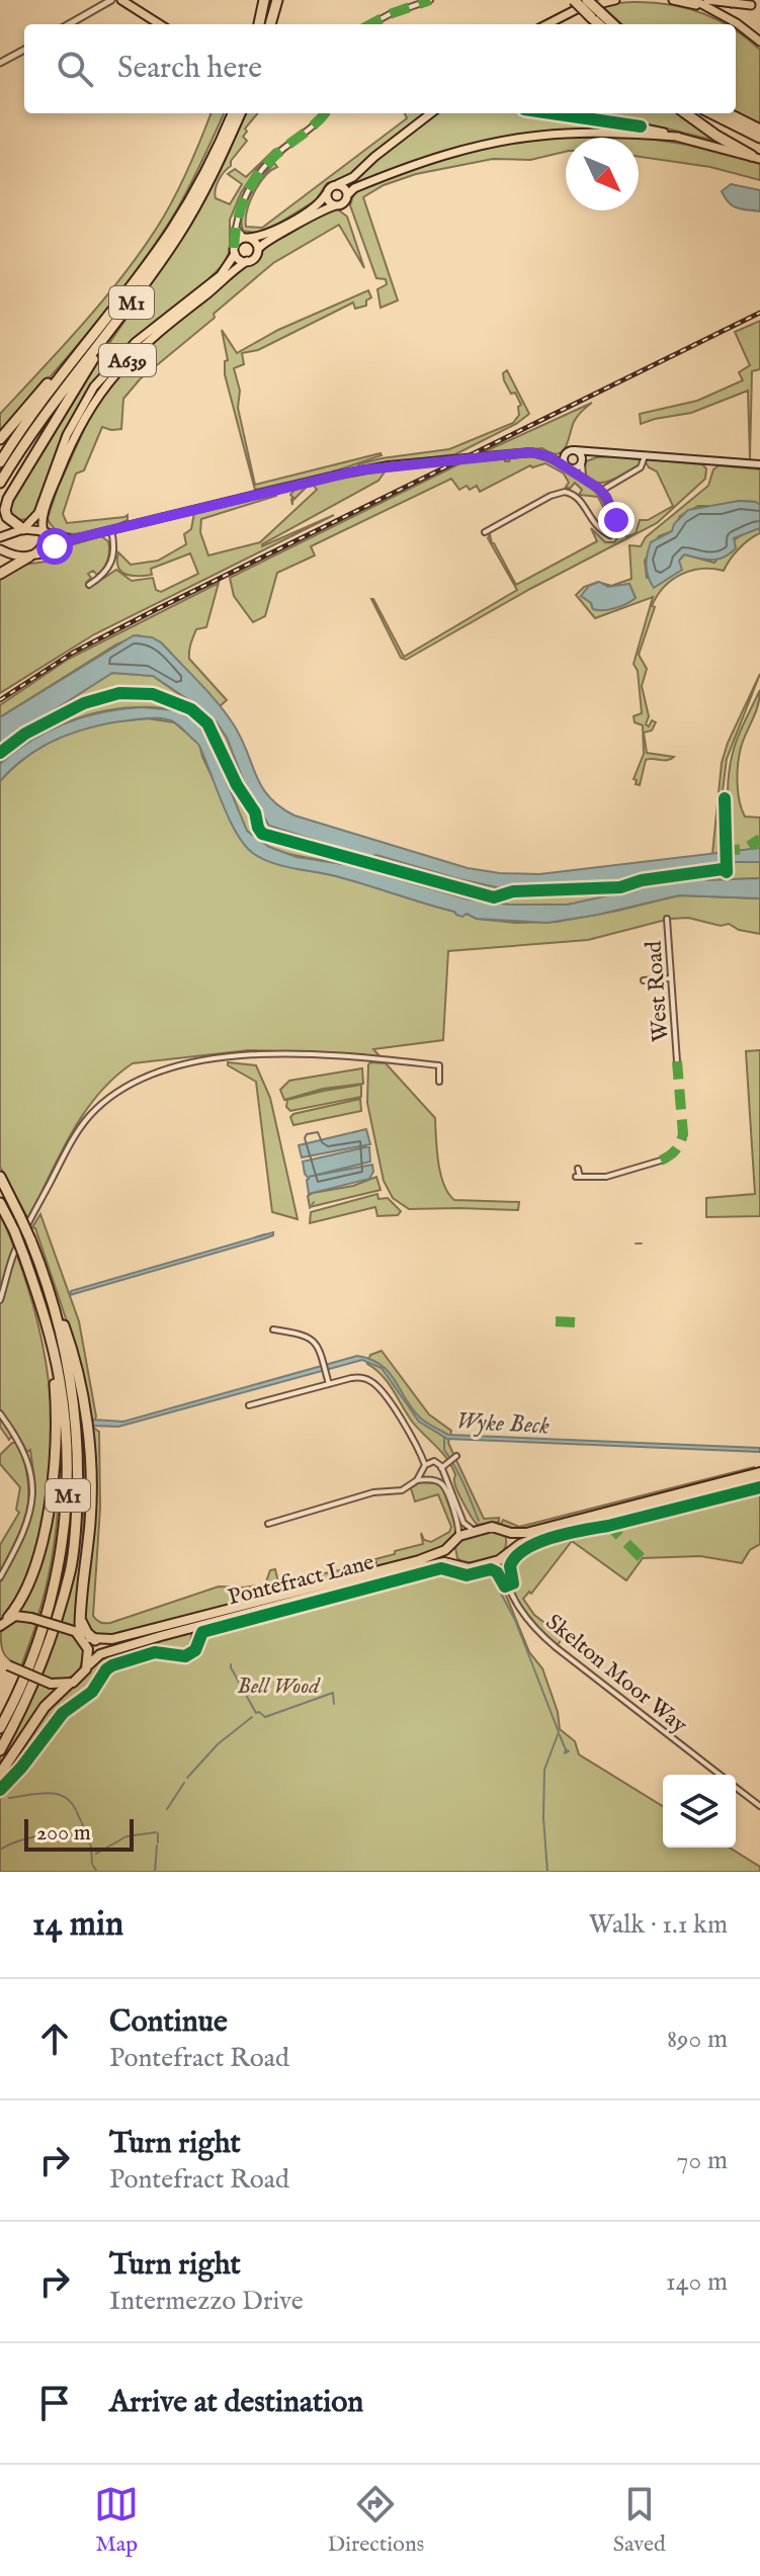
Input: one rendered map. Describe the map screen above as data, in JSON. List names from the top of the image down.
{
  "streets": {
    "highway": ["M1", "Pontefract Lane"],
    "main road": ["A639"],
    "street": ["West Road", "Skelton Moor Way"]
  },
  "crossings": [
    ["M1", "Pontefract Lane"],
    ["Pontefract Lane", "Skelton Moor Way"]
  ],
  "water": ["Wyke Beck"],
  "parks": ["Bell Wood"],
  "scale_bar": "200 m",
  "north": "bottom right",
  "page": {
    "search": "Search here",
    "scale": "200 m",
    "heading": ["14 min", "Walk · 1.1 km"],
    "list": [
      ["Continue", "Pontefract Road", "890 m"],
      ["Turn right", "Pontefract Road", "70 m"],
      ["Turn right", "Intermezzo Drive", "140 m"],
      "Arrive at destination"
    ],
    "nav": ["Map", "Directions", "Saved"]
  }
}
